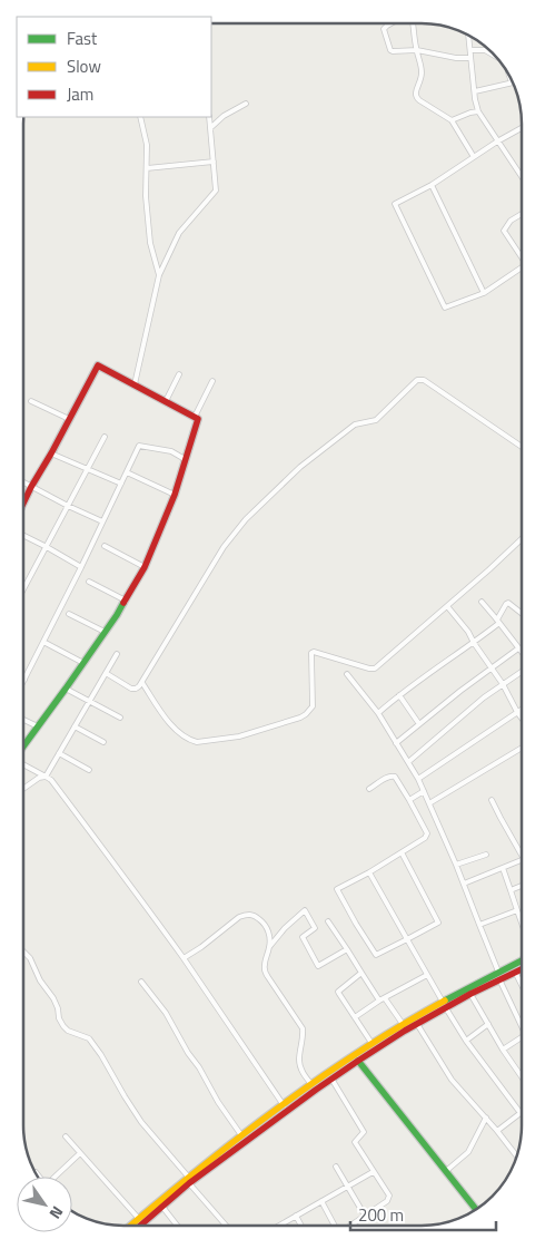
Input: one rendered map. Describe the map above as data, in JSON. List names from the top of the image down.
{
  "legend": ["Fast", "Slow", "Jam"],
  "scale_bar": "200 m",
  "north": "bottom right"
}
